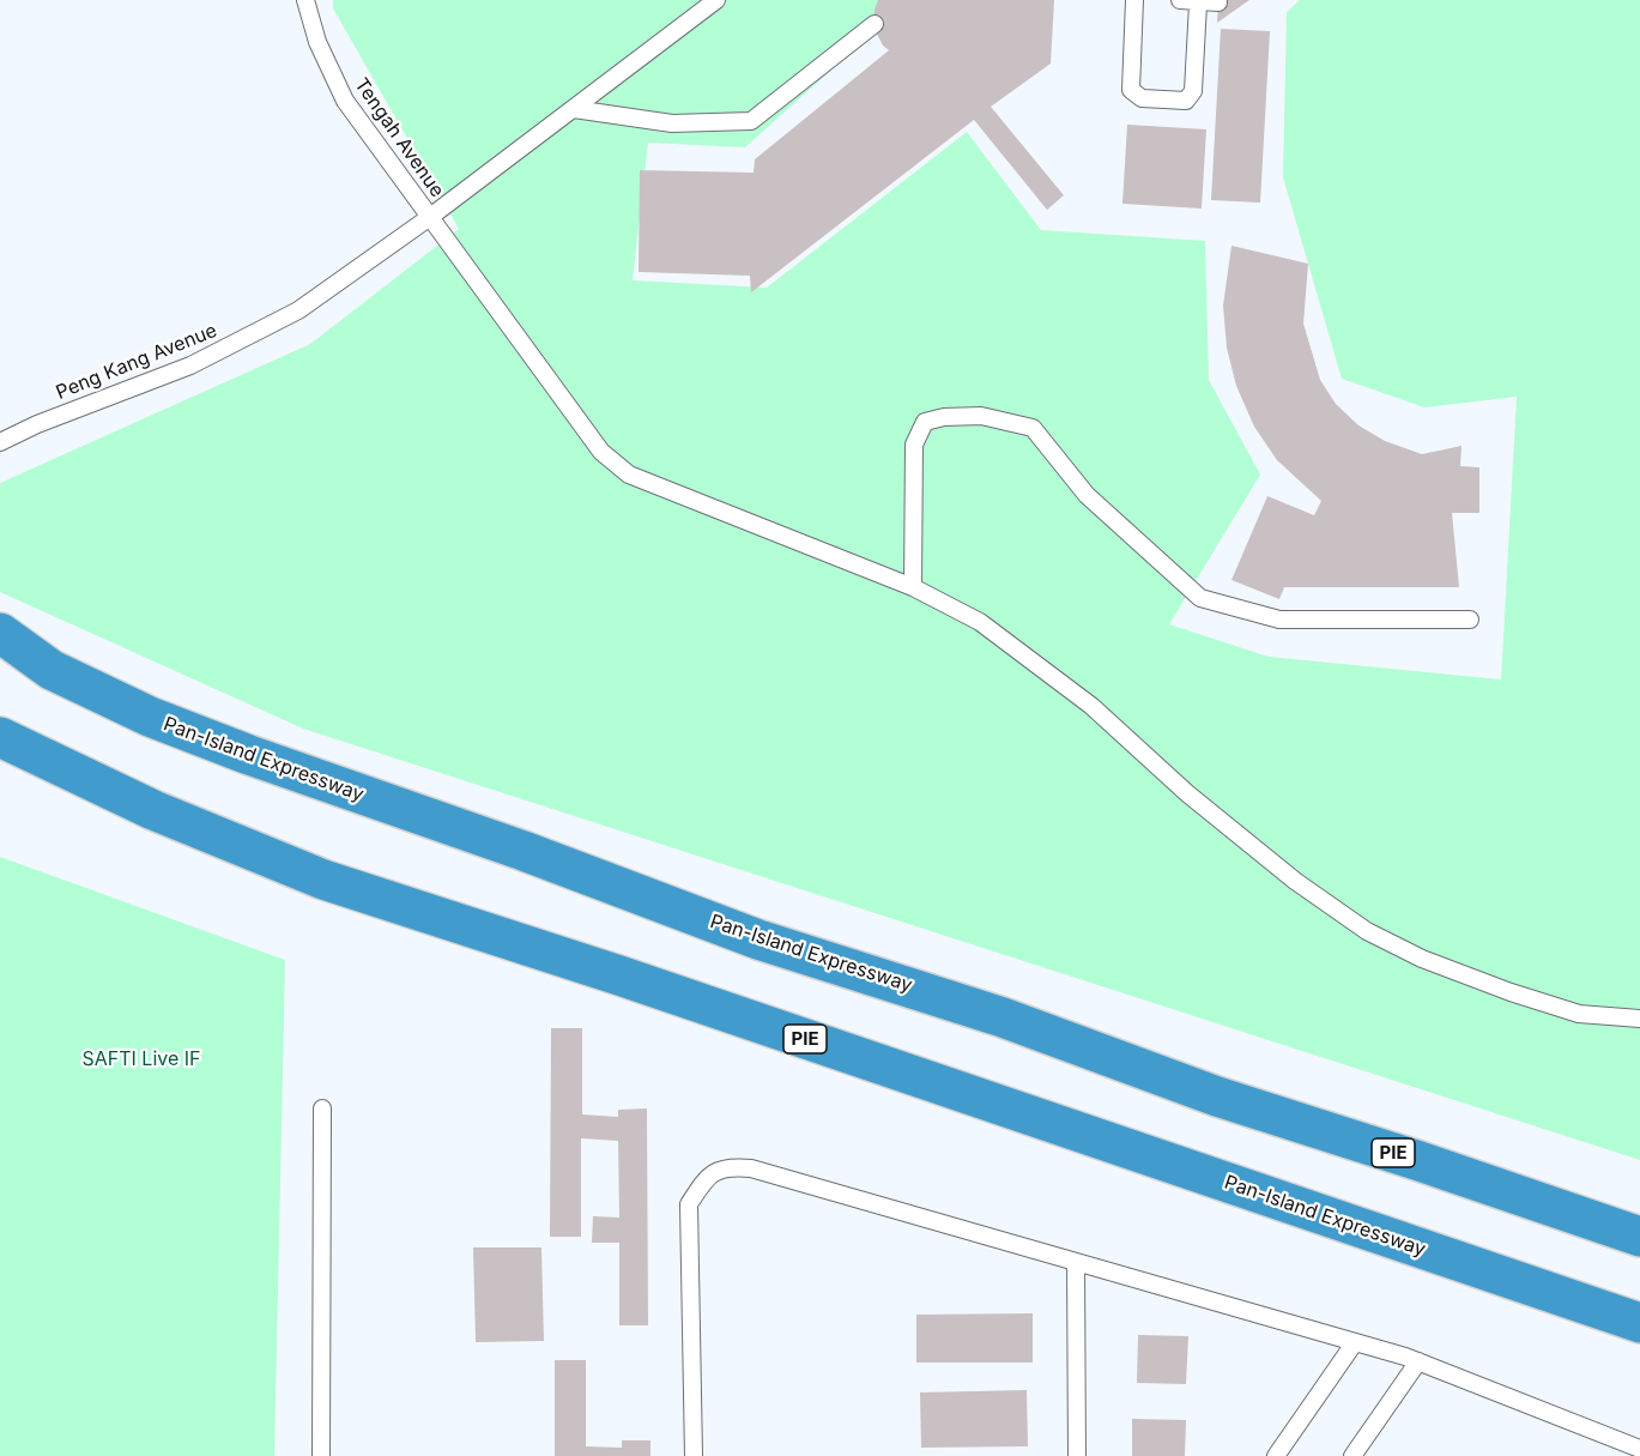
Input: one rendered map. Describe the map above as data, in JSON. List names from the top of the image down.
{
  "streets": {
    "highway": ["Pan-Island Expressway", "PIE"],
    "lane": ["Tengah Avenue", "Peng Kang Avenue"]
  },
  "crossings": [
    ["Tengah Avenue", "Peng Kang Avenue"]
  ],
  "parks": ["SAFTI Live IF"]
}
